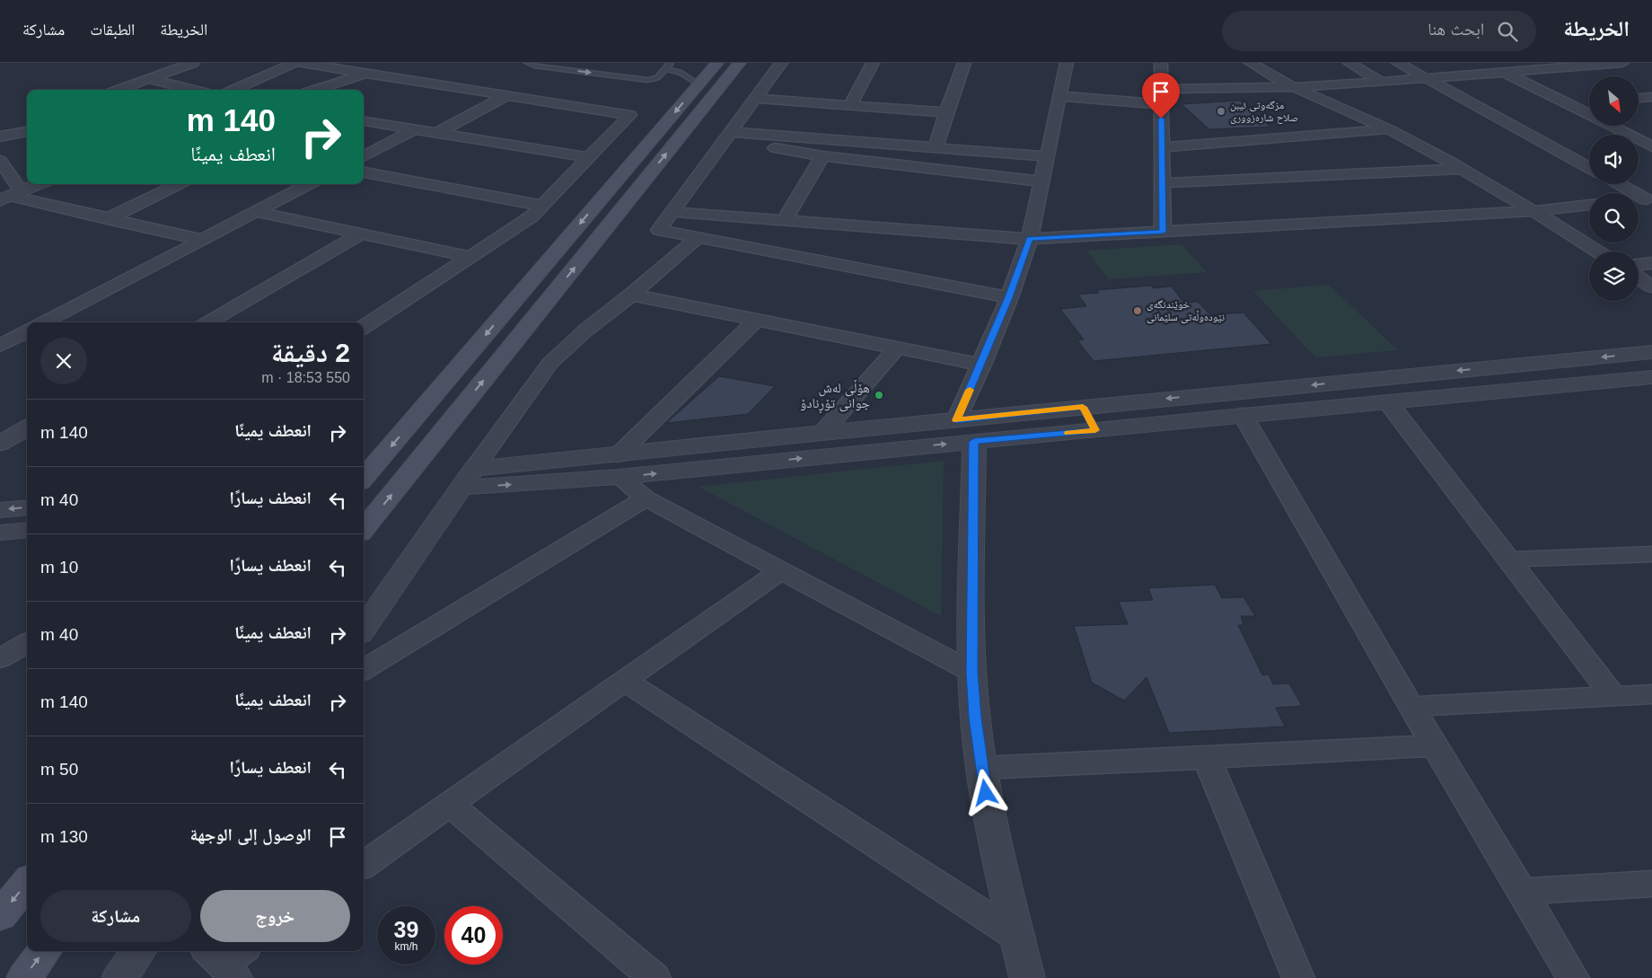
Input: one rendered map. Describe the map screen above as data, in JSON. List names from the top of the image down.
{
  "places": ["مزگەوتی ئیبن صلاح شارەزووری", "خوێندنگەی نێوده‌وڵه‌تی سلێمانی", "ھۆڵی لەش جوانی تۆڕنادۆ"],
  "north": "bottom right",
  "page": {
    "header": "الخريطة",
    "search": "ابحث هنا",
    "nav": ["الخريطة", "الطبقات", "مشاركة"],
    "turn": ["140 m", "انعطف يمينًا"],
    "heading": ["2 دقيقة", "550 m · 18:53"],
    "list": [
      {
        "name": "انعطف يمينًا",
        "value": "140 m"
      },
      {
        "name": "انعطف يسارًا",
        "value": "40 m"
      },
      {
        "name": "انعطف يسارًا",
        "value": "10 m"
      },
      {
        "name": "انعطف يمينًا",
        "value": "40 m"
      },
      {
        "name": "انعطف يمينًا",
        "value": "140 m"
      },
      {
        "name": "انعطف يسارًا",
        "value": "50 m"
      },
      {
        "name": "الوصول إلى الوجهة",
        "value": "130 m"
      }
    ],
    "buttons": ["خروج", "مشاركة"],
    "speed": "39 km/h",
    "limit": "40"
  }
}
